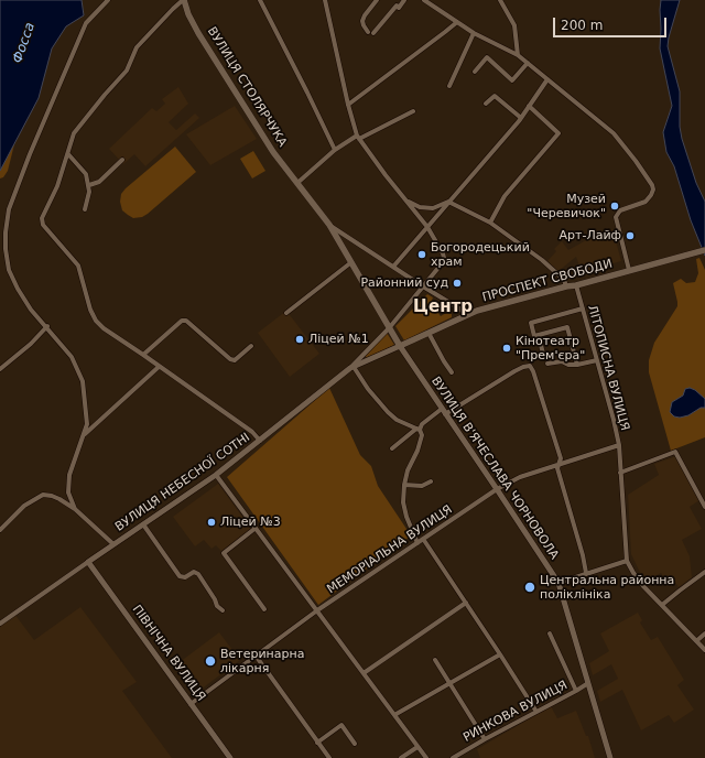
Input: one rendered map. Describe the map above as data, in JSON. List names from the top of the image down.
{
  "streets": {
    "main road": ["ВУЛИЦЯ СТОЛЯРЧУКА", "ПРОСПЕКТ СВОБОДИ"],
    "street": [
      "ЛІТОПИСНА ВУЛИЦЯ",
      "ВУЛИЦЯ В'ЯЧЕСЛАВА ЧОРНОВОЛА",
      "ВУЛИЦЯ НЕБЕСНОЇ СОТНІ",
      "МЕМОРІАЛЬНА ВУЛИЦЯ",
      "ПІВНІЧНА ВУЛИЦЯ",
      "РИНКОВА ВУЛИЦЯ"
    ]
  },
  "crossings": [
    ["ВУЛИЦЯ СТОЛЯРЧУКА", "ПРОСПЕКТ СВОБОДИ"],
    ["ВУЛИЦЯ СТОЛЯРЧУКА", "ВУЛИЦЯ В'ЯЧЕСЛАВА ЧОРНОВОЛА"],
    ["ВУЛИЦЯ СТОЛЯРЧУКА", "ВУЛИЦЯ НЕБЕСНОЇ СОТНІ"],
    ["ПРОСПЕКТ СВОБОДИ", "ЛІТОПИСНА ВУЛИЦЯ"],
    ["ПРОСПЕКТ СВОБОДИ", "ВУЛИЦЯ В'ЯЧЕСЛАВА ЧОРНОВОЛА"],
    ["ПРОСПЕКТ СВОБОДИ", "ВУЛИЦЯ НЕБЕСНОЇ СОТНІ"],
    ["ЛІТОПИСНА ВУЛИЦЯ", "МЕМОРІАЛЬНА ВУЛИЦЯ"],
    ["ВУЛИЦЯ В'ЯЧЕСЛАВА ЧОРНОВОЛА", "ВУЛИЦЯ НЕБЕСНОЇ СОТНІ"],
    ["ВУЛИЦЯ В'ЯЧЕСЛАВА ЧОРНОВОЛА", "МЕМОРІАЛЬНА ВУЛИЦЯ"],
    ["ВУЛИЦЯ В'ЯЧЕСЛАВА ЧОРНОВОЛА", "РИНКОВА ВУЛИЦЯ"],
    ["ВУЛИЦЯ НЕБЕСНОЇ СОТНІ", "ПІВНІЧНА ВУЛИЦЯ"],
    ["МЕМОРІАЛЬНА ВУЛИЦЯ", "ПІВНІЧНА ВУЛИЦЯ"]
  ],
  "districts": ["Центр"],
  "water": ["Фосса"],
  "places": [
    "Музей \"Черевичок\"",
    "Арт-Лайф",
    "Богородецький храм",
    "Районний суд",
    "Ліцей №1",
    "Кінотеатр \"Прем'єра\"",
    "Ліцей №3",
    "Центральна районна поліклініка",
    "Ветеринарна лікарня"
  ],
  "scale_bar": "200 m"
}
